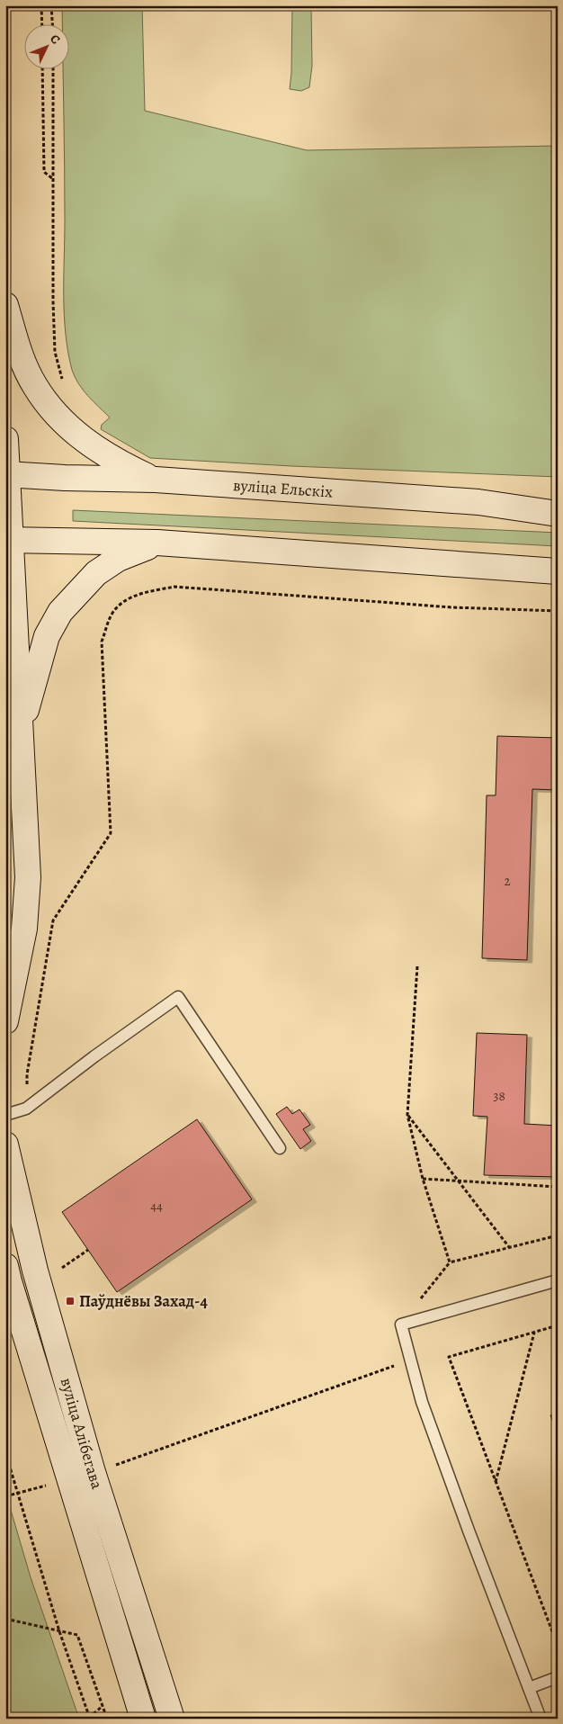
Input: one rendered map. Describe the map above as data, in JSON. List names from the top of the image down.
{
  "streets": {
    "main road": ["вуліца Ельскіх", "вуліца Алібегава"]
  },
  "places": {
    "transit": ["Паўднёвы Захад-4"]
  },
  "house_numbers": ["2", "38", "44"],
  "north": "top right"
}
